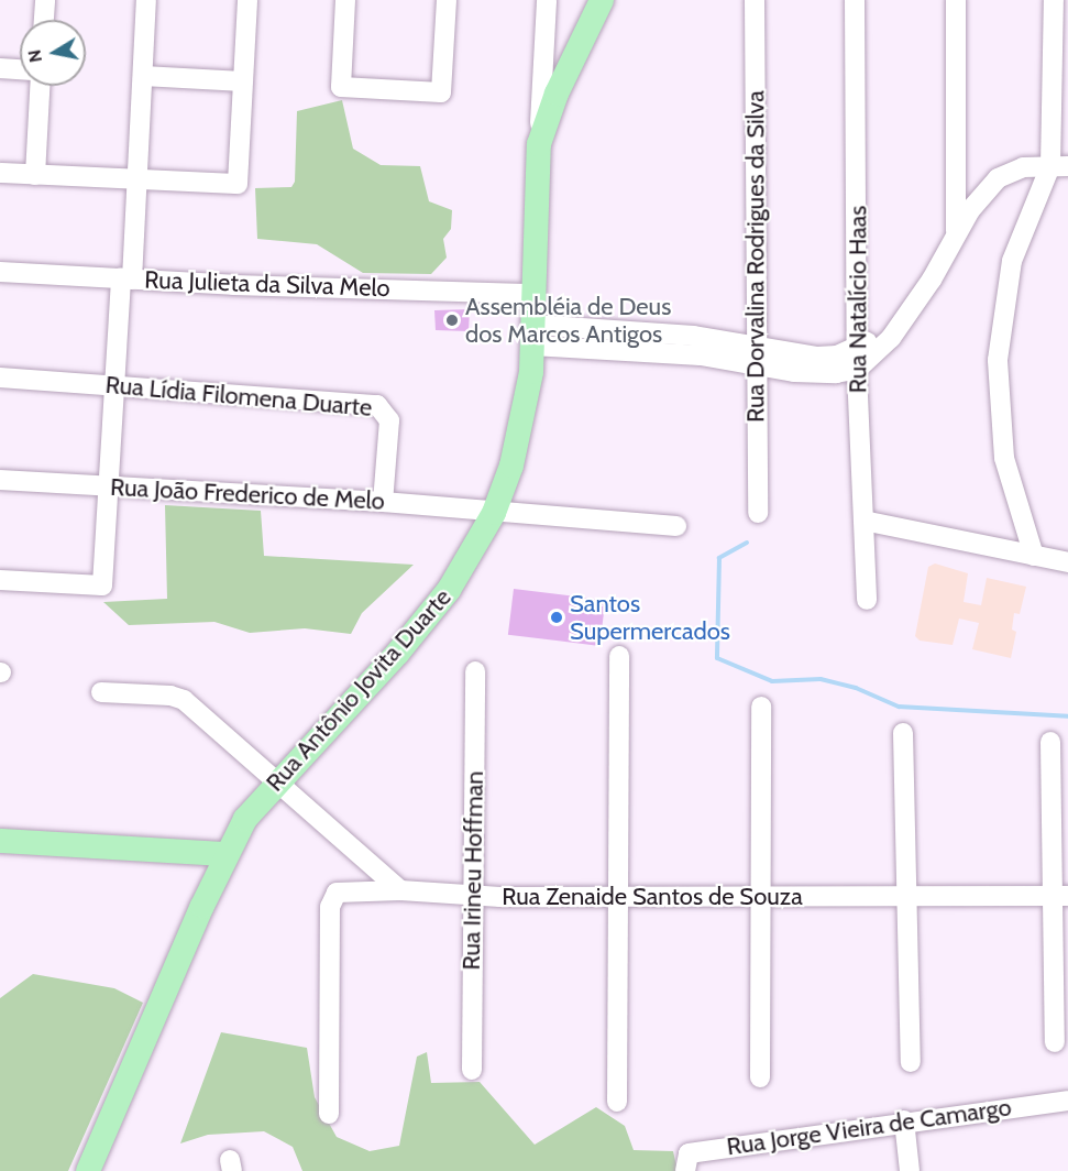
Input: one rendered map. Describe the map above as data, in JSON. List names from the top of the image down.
{
  "streets": {
    "main road": ["Rua Antônio Jovita Duarte"],
    "street": [
      "Rua Dorvalina Rodrigues da Silva",
      "Rua Julieta da Silva Melo",
      "Rua Natalício Haas",
      "Rua Lídia Filomena Duarte",
      "Rua João Frederico de Melo",
      "Rua Irineu Hoffman",
      "Rua Zenaide Santos de Souza",
      "Rua Jorge Vieira de Camargo"
    ]
  },
  "crossings": [
    ["Rua Julieta da Silva Melo", "Rua Antônio Jovita Duarte"],
    ["Rua Lídia Filomena Duarte", "Rua João Frederico de Melo"],
    ["Rua João Frederico de Melo", "Rua Antônio Jovita Duarte"],
    ["Rua Irineu Hoffman", "Rua Zenaide Santos de Souza"]
  ],
  "places": ["Assembléia de Deus dos Marcos Antigos", "Santos Supermercados"],
  "north": "left"
}
